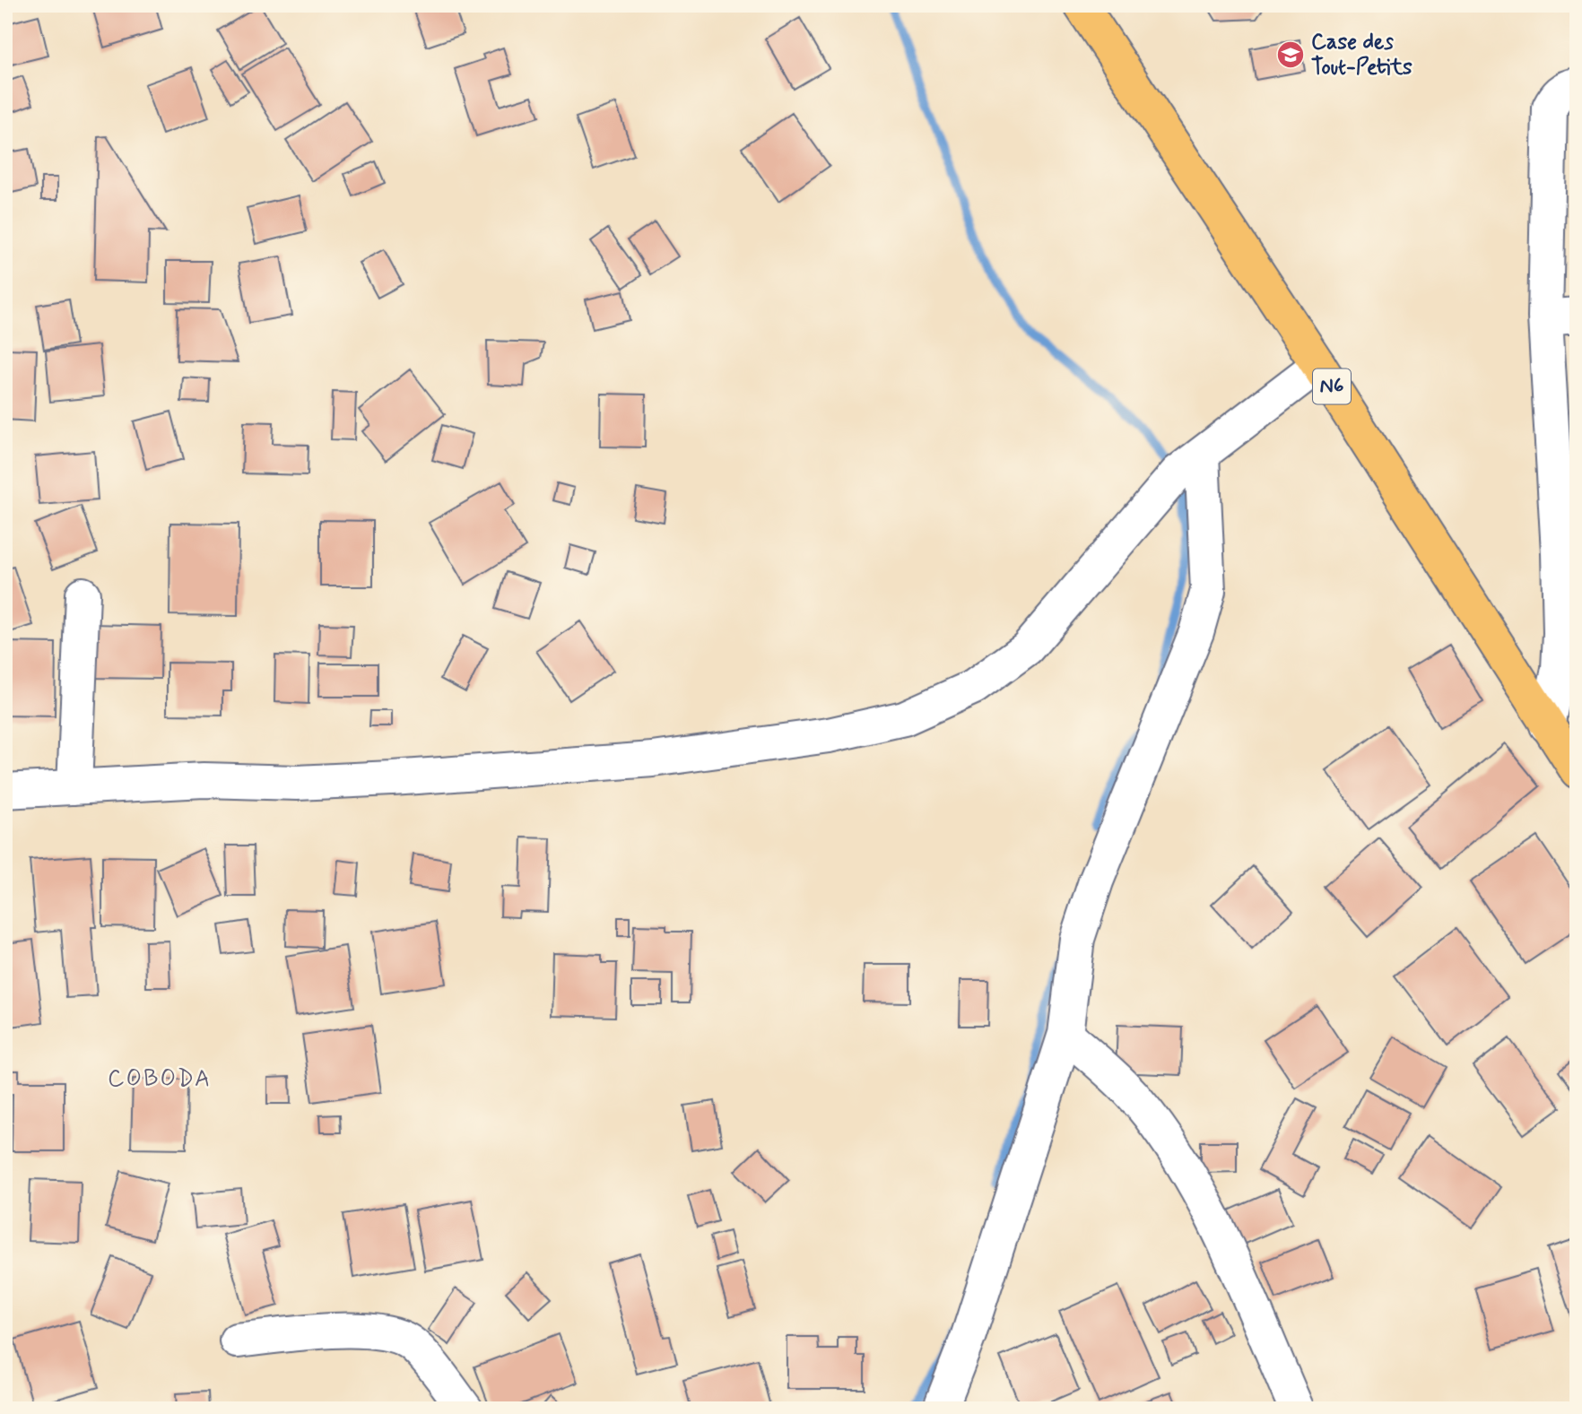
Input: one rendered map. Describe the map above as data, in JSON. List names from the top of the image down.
{
  "streets": {
    "main road": ["N6"]
  },
  "districts": ["COBODA"],
  "places": {
    "school or university": ["Case des Tout-Petits"]
  }
}
